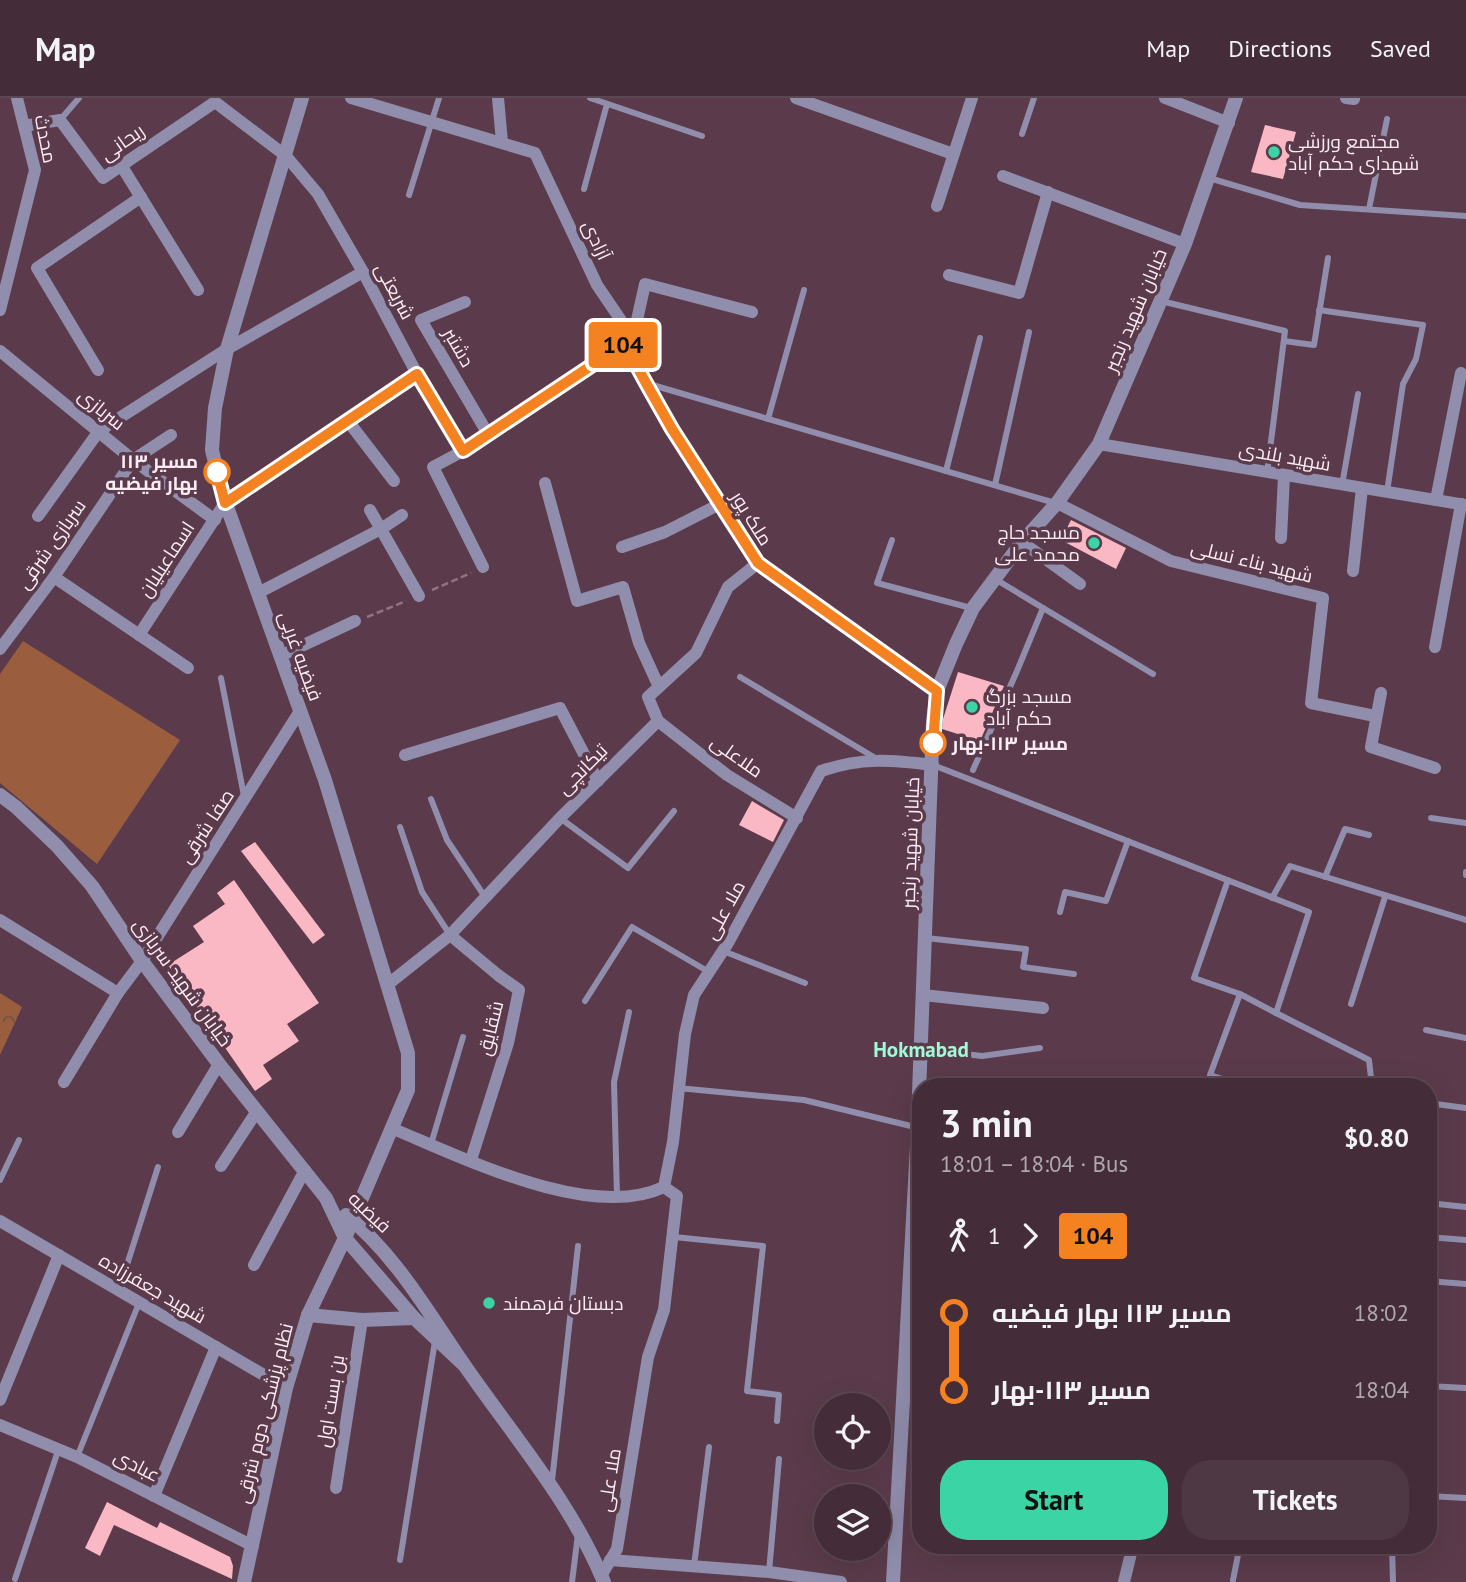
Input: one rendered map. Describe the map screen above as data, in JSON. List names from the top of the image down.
{
  "streets": {
    "street": [
      "محدث",
      "ریحانی",
      "آزادی",
      "شریعتی",
      "خیابان شهید رنجبر",
      "دشتبر",
      "سربازی",
      "شهید بلندی",
      "ملک پور",
      "سربازی شرقی",
      "اسماعیلیان",
      "شهید بناء نسلی",
      "فیضیه غربی",
      "ملاعلی",
      "تیکانچی",
      "صفا شرقی",
      "ملا علی",
      "خیابان شهید سربازی",
      "شقایق",
      "فیضیه",
      "شهید جعفرزاده",
      "بن بست اول",
      "نظام پزشکی دوم شرقی",
      "عبادی"
    ]
  },
  "crossings": [
    ["ریحانی", "شریعتی"],
    ["ریحانی", "فیضیه غربی"],
    ["آزادی", "ملک پور"],
    ["شریعتی", "فیضیه غربی"],
    ["خیابان شهید رنجبر", "شهید بلندی"],
    ["خیابان شهید رنجبر", "ملک پور"],
    ["خیابان شهید رنجبر", "شهید بناء نسلی"],
    ["خیابان شهید رنجبر", "ملا علی"],
    ["سربازی", "سربازی شرقی"],
    ["سربازی", "اسماعیلیان"],
    ["اسماعیلیان", "فیضیه غربی"],
    ["فیضیه غربی", "تیکانچی"],
    ["فیضیه غربی", "صفا شرقی"],
    ["فیضیه غربی", "فیضیه"],
    ["فیضیه غربی", "نظام پزشکی دوم شرقی"],
    ["ملاعلی", "تیکانچی"],
    ["ملاعلی", "ملا علی"],
    ["تیکانچی", "شقایق"],
    ["صفا شرقی", "خیابان شهید سربازی"],
    ["ملا علی", "فیضیه"],
    ["خیابان شهید سربازی", "فیضیه"],
    ["فیضیه", "نظام پزشکی دوم شرقی"],
    ["شهید جعفرزاده", "نظام پزشکی دوم شرقی"],
    ["نظام پزشکی دوم شرقی", "عبادی"]
  ],
  "districts": ["Hokmabad"],
  "places": [
    "مجتمع ورزشی شهدای حکم آباد",
    "مسیر ۱۱۳ بهار فیضیه",
    "مسجد حاج محمد علی",
    "مسجد بزرگ حکم آباد",
    "مسیر ۱۱۳-بهار",
    "دبستان فرهمند"
  ],
  "lines": ["bus line 104"],
  "page": {
    "header": "Map",
    "nav": ["Map", "Directions", "Saved"],
    "on_map": "104",
    "heading": ["3 min", "18:01 – 18:04 · Bus", "$0.80"],
    "legs": ["1", "104"],
    "list": [
      {
        "name": "مسیر ۱۱۳ بهار فیضیه",
        "value": "18:02"
      },
      {
        "name": "مسیر ۱۱۳-بهار",
        "value": "18:04"
      }
    ],
    "buttons": ["Start", "Tickets"]
  }
}
